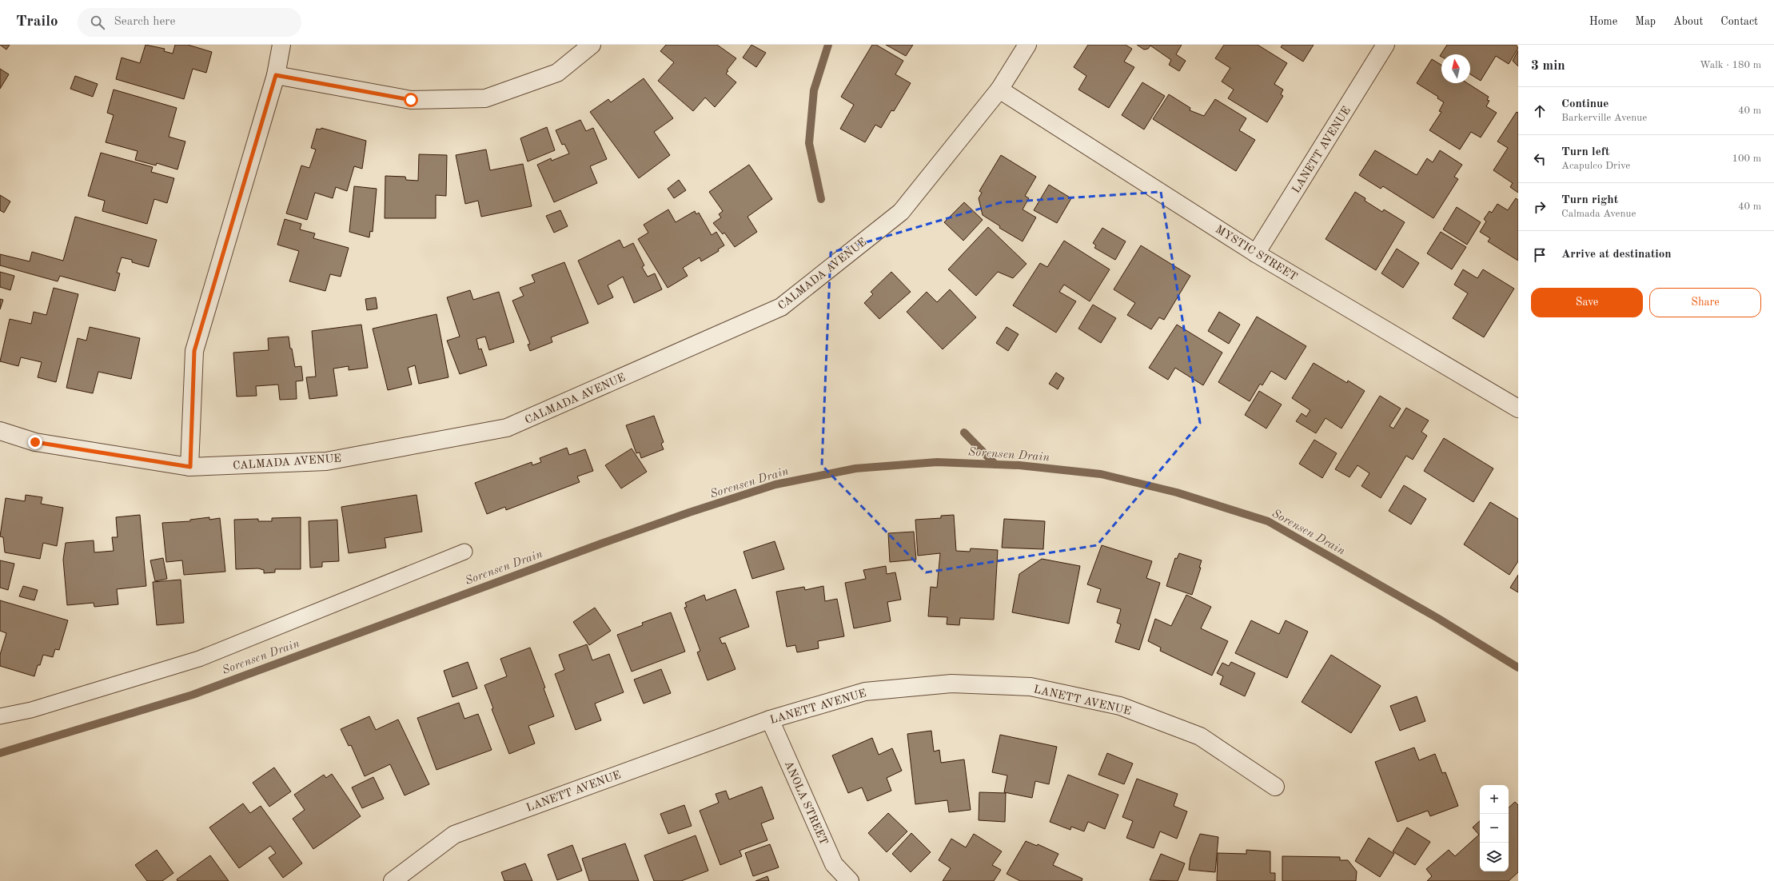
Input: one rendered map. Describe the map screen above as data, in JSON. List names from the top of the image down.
{
  "streets": {
    "street": [
      "LANETT AVENUE",
      "MYSTIC STREET",
      "CALMADA AVENUE",
      "ANOLA STREET"
    ]
  },
  "crossings": [
    ["LANETT AVENUE", "MYSTIC STREET"],
    ["LANETT AVENUE", "ANOLA STREET"],
    ["MYSTIC STREET", "CALMADA AVENUE"]
  ],
  "water": ["Sorensen Drain"],
  "north": "top",
  "page": {
    "header": "Trailo",
    "search": "Search here",
    "nav": [
      "Home",
      "Map",
      "About",
      "Contact"
    ],
    "heading": ["3 min", "Walk · 180 m"],
    "list": [
      ["Continue", "Barkerville Avenue", "40 m"],
      ["Turn left", "Acapulco Drive", "100 m"],
      ["Turn right", "Calmada Avenue", "40 m"],
      "Arrive at destination"
    ],
    "buttons": ["Save", "Share"],
    "map_buttons": ["+", "−"]
  }
}
